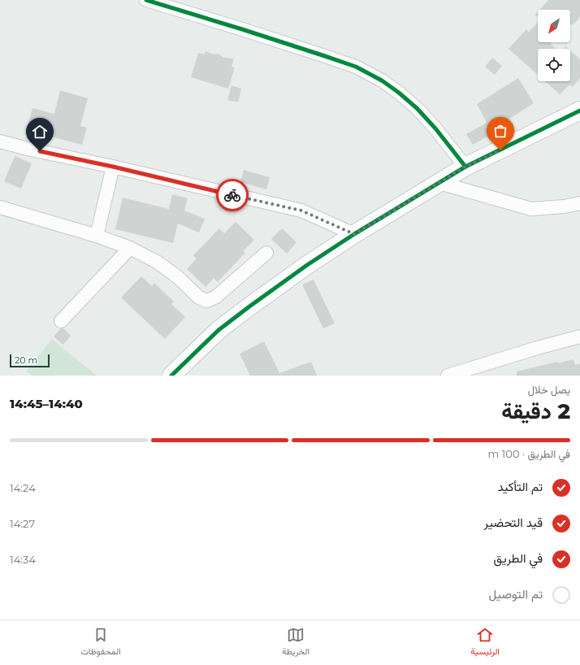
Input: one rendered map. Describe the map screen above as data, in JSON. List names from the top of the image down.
{
  "scale_bar": "20 m",
  "north": "bottom left",
  "page": {
    "scale": "20 m",
    "heading": ["2 دقيقة", "يصل خلال", "14:40–14:45"],
    "bar": "في الطريق · 100 m",
    "list": [
      ["تم التأكيد", "14:24"],
      ["قيد التحضير", "14:27"],
      ["في الطريق", "14:34"],
      "تم التوصيل"
    ],
    "tabs": ["الرئيسية", "الخريطة", "المحفوظات"]
  }
}
